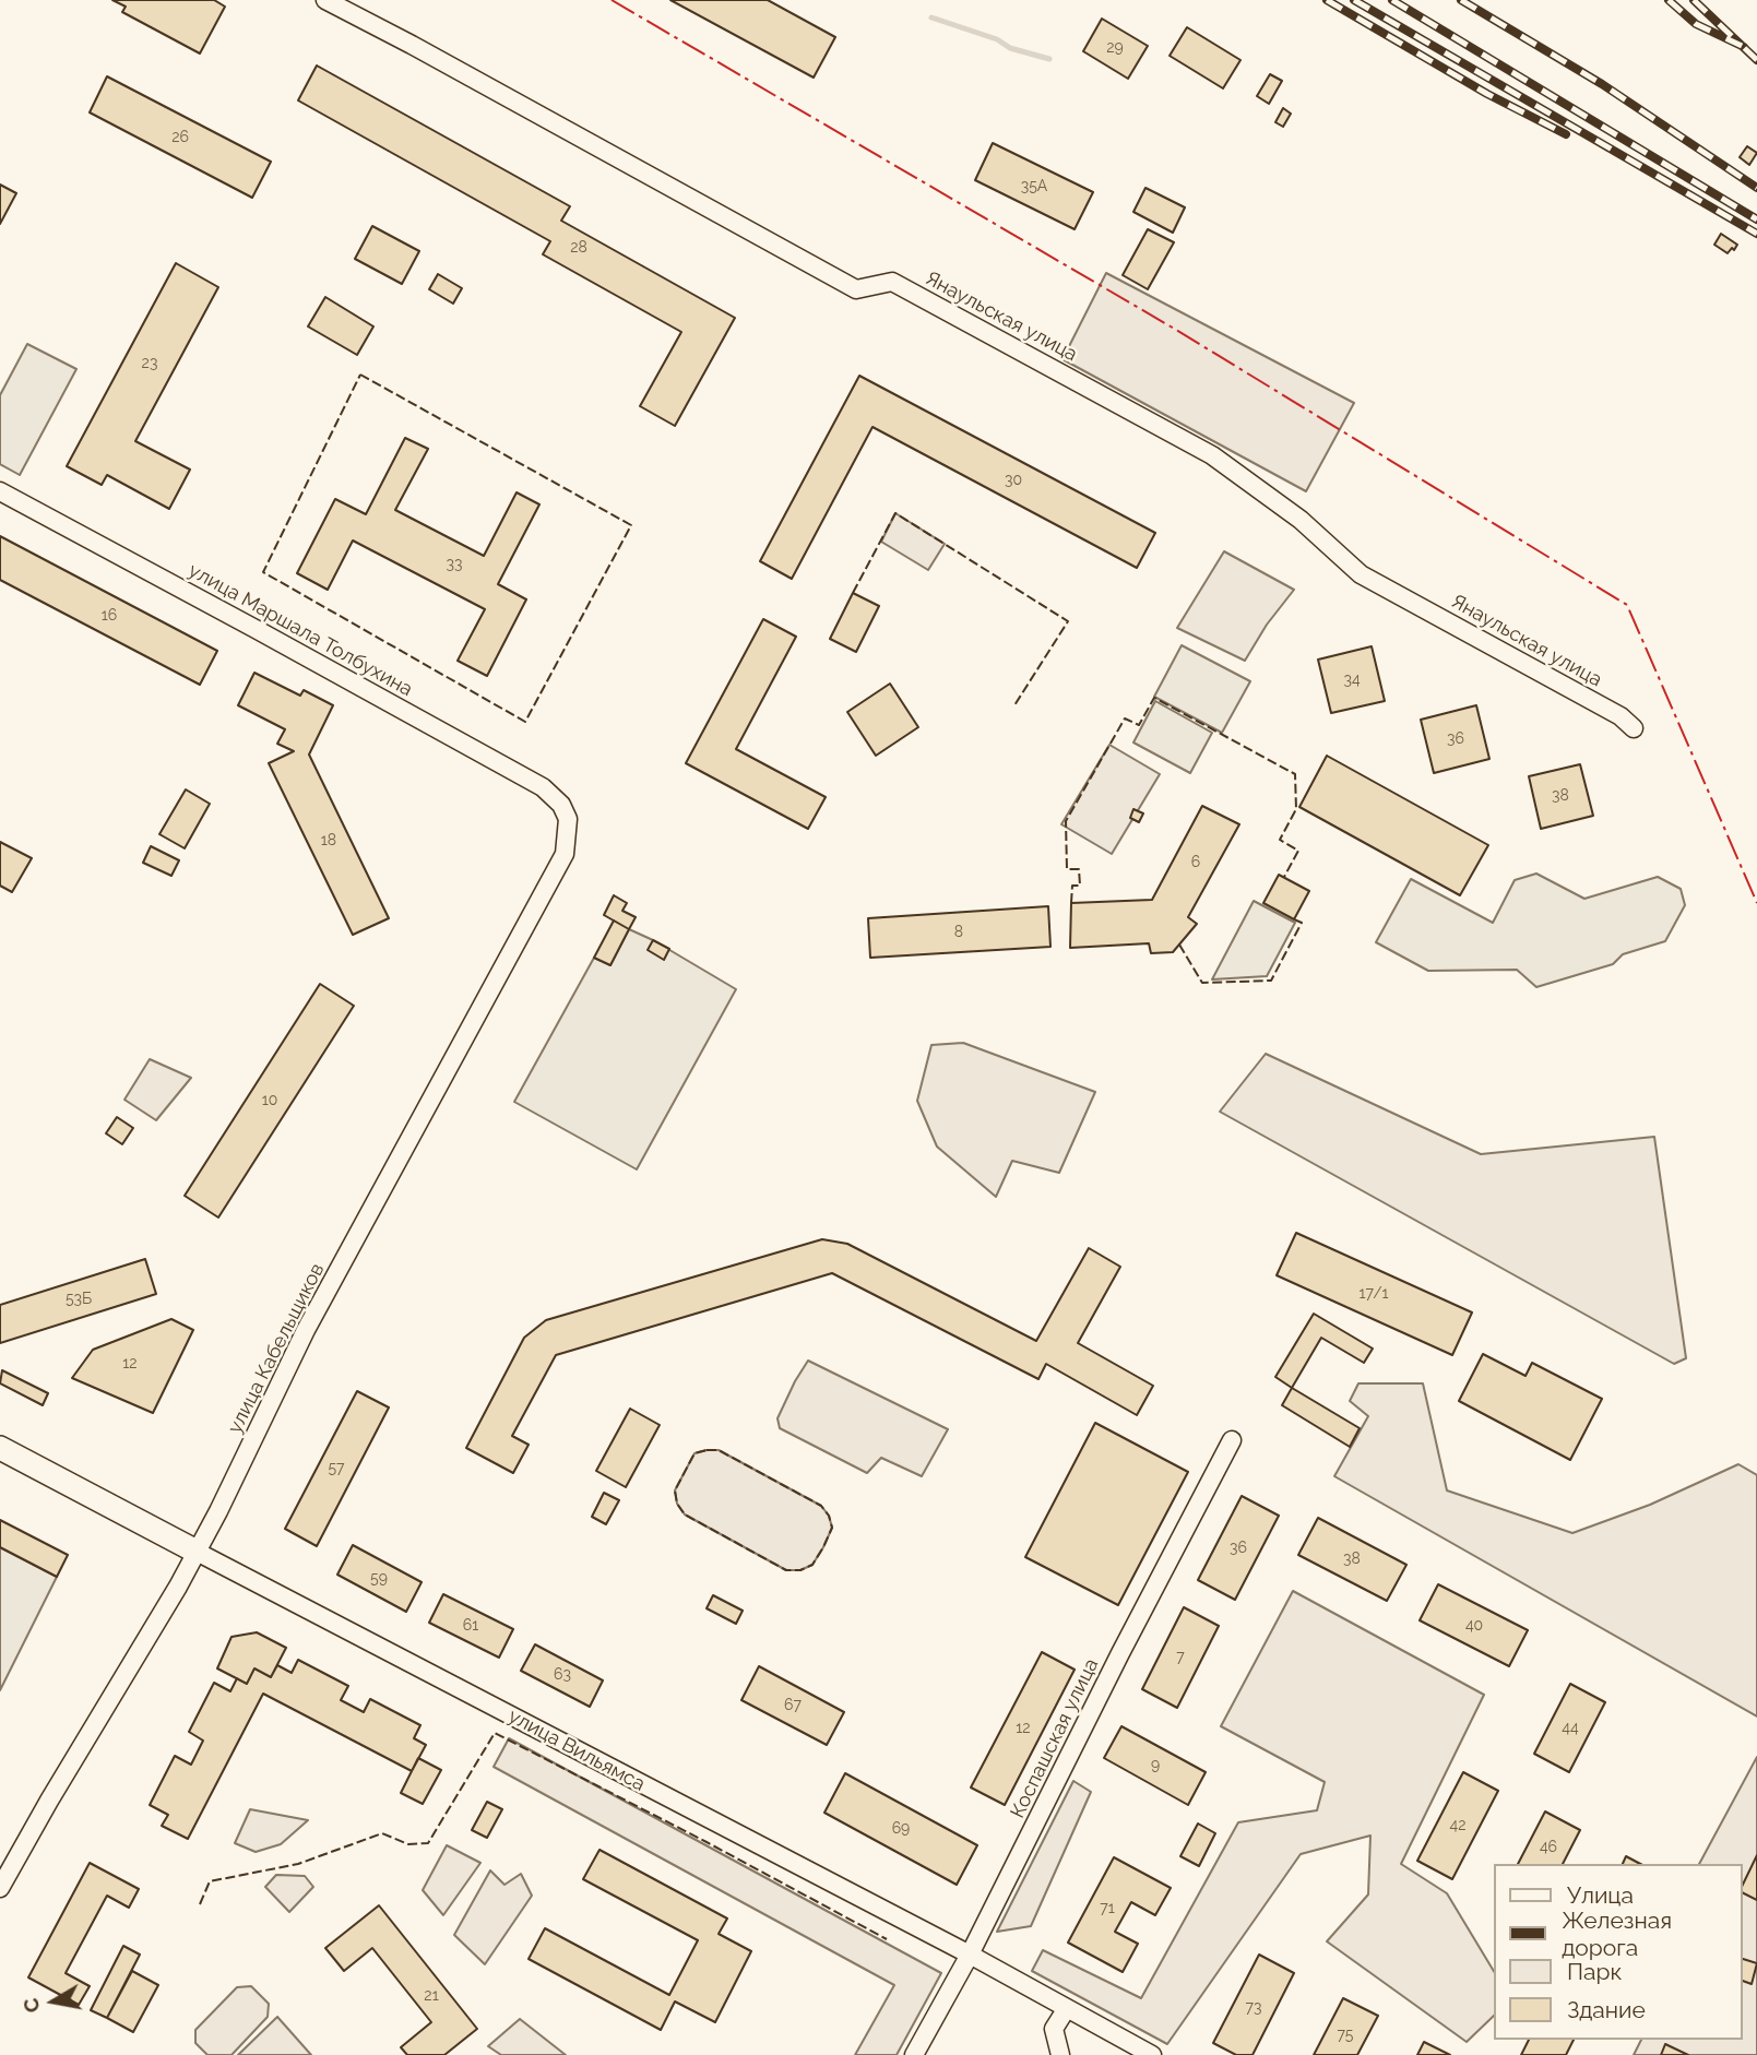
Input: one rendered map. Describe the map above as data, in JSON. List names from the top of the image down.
{
  "streets": {
    "street": [
      "Янаульская улица",
      "улица Маршала Толбухина",
      "улица Кабельщиков",
      "Коспашская улица",
      "улица Вильямса"
    ]
  },
  "crossings": [
    ["улица Маршала Толбухина", "улица Кабельщиков"],
    ["улица Кабельщиков", "улица Вильямса"],
    ["Коспашская улица", "улица Вильямса"]
  ],
  "house_numbers": [
    "29",
    "26",
    "35А",
    "28",
    "23",
    "30",
    "33",
    "16",
    "34",
    "36",
    "38",
    "18",
    "6",
    "8",
    "10",
    "17/1",
    "53Б",
    "12",
    "57",
    "36",
    "38",
    "59",
    "61",
    "40",
    "7",
    "63",
    "67",
    "12",
    "44",
    "9",
    "42",
    "69",
    "46",
    "71",
    "21",
    "73",
    "75"
  ],
  "legend": [
    "Улица",
    "Железная дорога",
    "Парк",
    "Здание"
  ],
  "north": "left"
}
